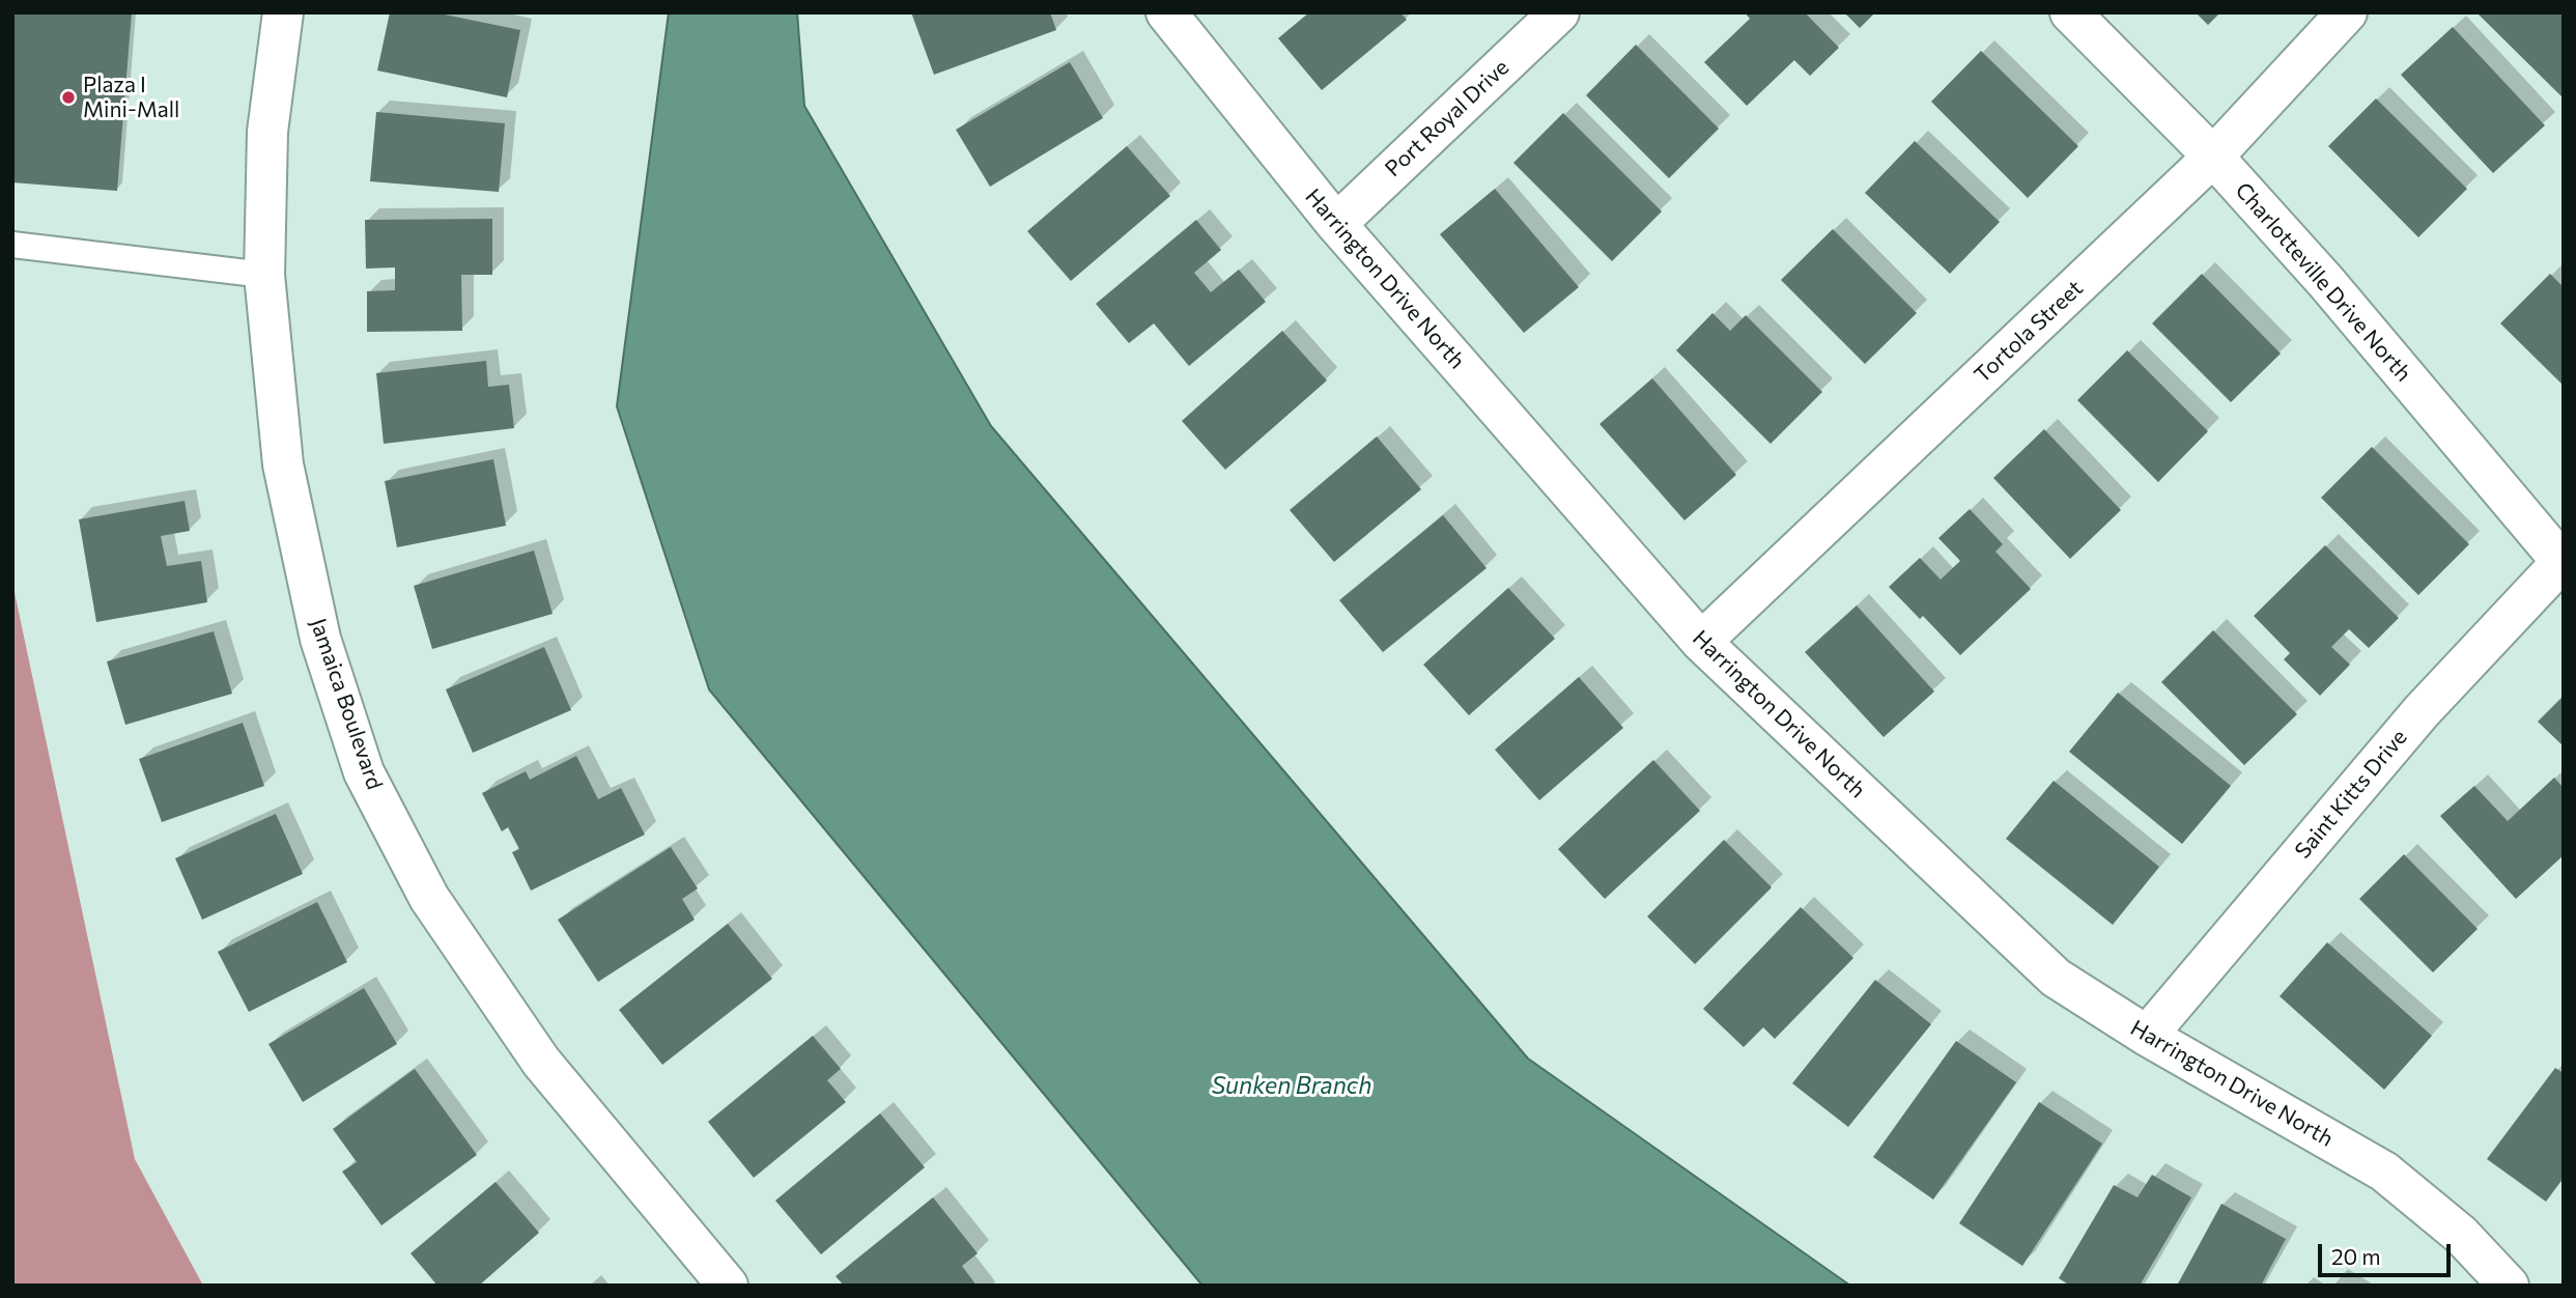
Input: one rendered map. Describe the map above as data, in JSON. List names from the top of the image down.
{
  "streets": {
    "street": [
      "Port Royal Drive",
      "Harrington Drive North",
      "Charlotteville Drive North",
      "Tortola Street",
      "Jamaica Boulevard",
      "Saint Kitts Drive"
    ]
  },
  "crossings": [
    ["Port Royal Drive", "Harrington Drive North"],
    ["Harrington Drive North", "Tortola Street"],
    ["Harrington Drive North", "Saint Kitts Drive"],
    ["Charlotteville Drive North", "Tortola Street"],
    ["Charlotteville Drive North", "Saint Kitts Drive"]
  ],
  "water": ["Sunken Branch"],
  "places": ["Plaza I Mini-Mall"],
  "scale_bar": "20 m"
}
